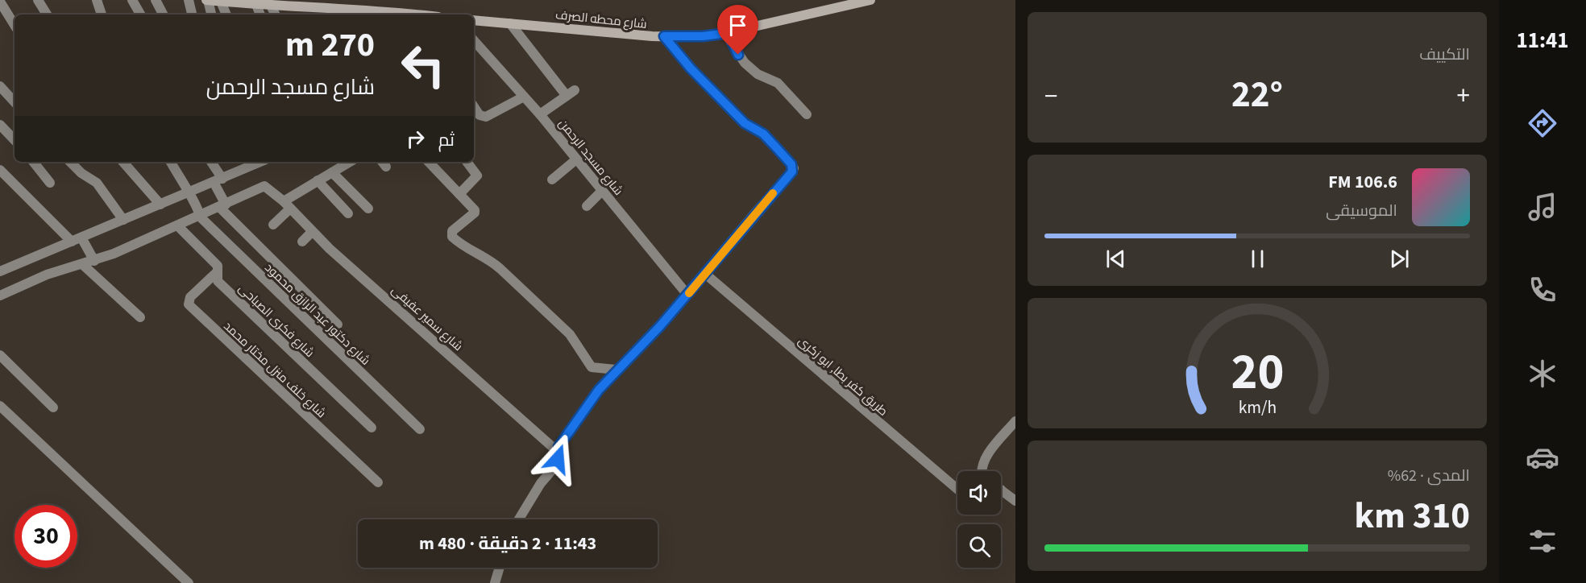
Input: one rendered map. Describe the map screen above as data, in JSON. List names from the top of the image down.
{
  "streets": {
    "street": [
      "شارع محطه الصرف",
      "شارع مسجد الرحمن",
      "شارع دكتور عبد الرازق محمود",
      "شارع سمير عفيفى",
      "شارع فكرى الصباحى",
      "شارع خلف منزل مختار محمد",
      "طريق كفر بطا, ابو زكرى"
    ]
  },
  "crossings": [
    ["شارع فكرى الصباحى", "شارع خلف منزل مختار محمد"]
  ],
  "page": {
    "tabs": "11:41",
    "tile": [
      "التكييف",
      ["المدى · 62%", "310 km"]
    ],
    "turn": ["270 m", "شارع مسجد الرحمن"],
    "heat": ["−", "22°", "+"],
    "then": "ثم",
    "song": ["106.6 FM", "الموسيقى"],
    "limit": "30",
    "trip": "11:43 · 2 دقيقة · 480 m",
    "gauge": ["20", "km/h"]
  }
}
